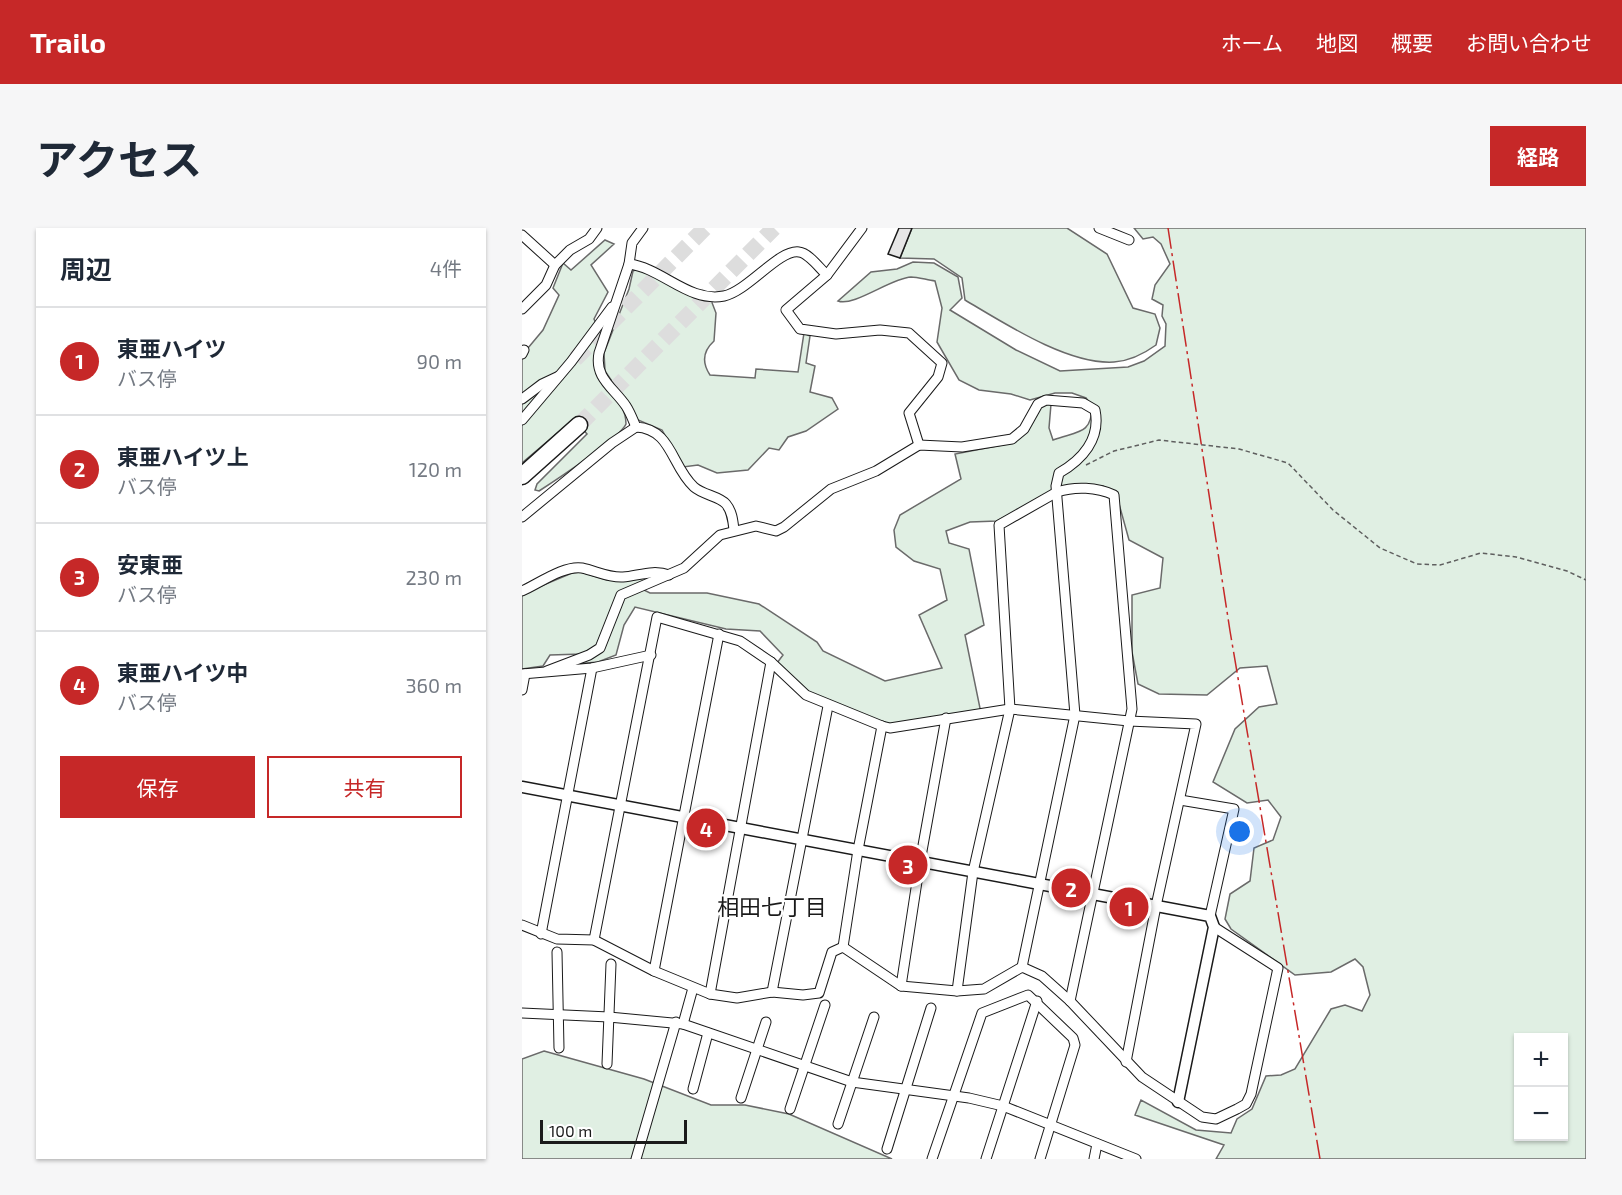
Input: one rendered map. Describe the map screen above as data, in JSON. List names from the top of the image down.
{
  "districts": ["相田七丁目"],
  "scale_bar": "100 m",
  "page": {
    "header": "Trailo",
    "nav": [
      "ホーム",
      "地図",
      "概要",
      "お問い合わせ"
    ],
    "title": "アクセス",
    "buttons": [
      "経路",
      ["保存", "共有"]
    ],
    "heading": ["周辺", "4件"],
    "list": [
      {
        "mark": "1",
        "name": "東亜ハイツ",
        "note": "バス停",
        "value": "90 m"
      },
      {
        "mark": "2",
        "name": "東亜ハイツ上",
        "note": "バス停",
        "value": "120 m"
      },
      {
        "mark": "3",
        "name": "安東亜",
        "note": "バス停",
        "value": "230 m"
      },
      {
        "mark": "4",
        "name": "東亜ハイツ中",
        "note": "バス停",
        "value": "360 m"
      }
    ],
    "pins": [
      "4",
      "3",
      "2",
      "1"
    ],
    "map_buttons": ["+", "−"],
    "scale": "100 m"
  }
}
